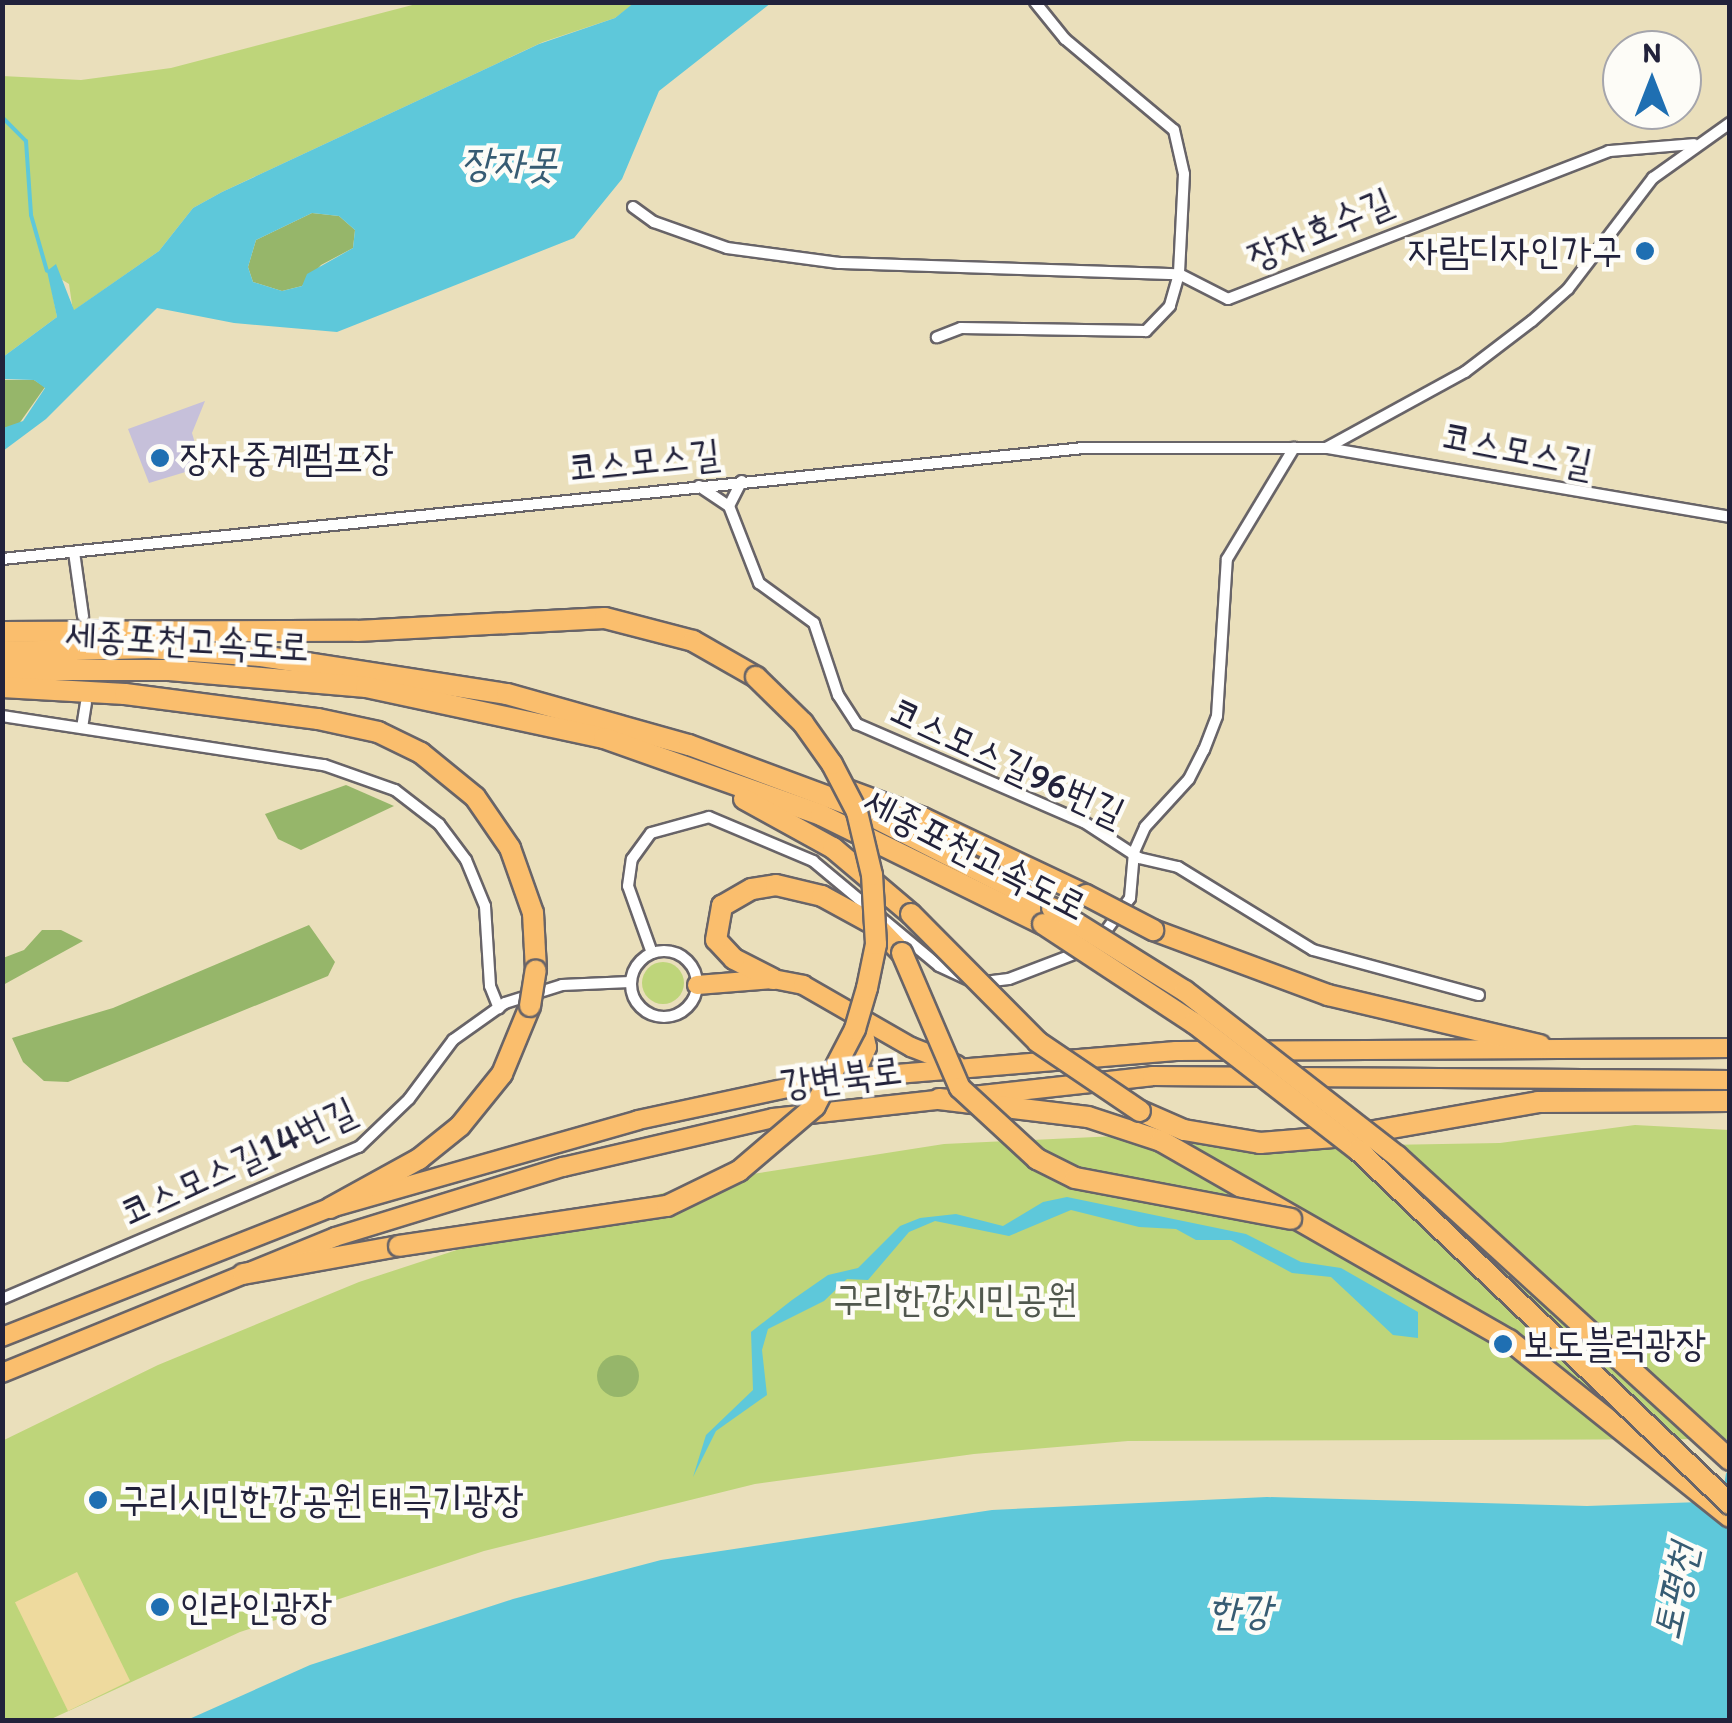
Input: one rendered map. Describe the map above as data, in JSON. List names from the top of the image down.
{
  "streets": {
    "highway": ["세종포천고속도로", "강변북로"],
    "street": [
      "장자호수길",
      "코스모스길",
      "코스모스길96번길",
      "코스모스길14번길"
    ]
  },
  "crossings": [
    ["코스모스길96번길", "코스모스길14번길"]
  ],
  "water": ["장자못", "토평천", "한강"],
  "parks": ["구리한강시민공원"],
  "places": [
    "자람디자인가구",
    "장자중계펌프장",
    "보도블럭광장",
    "구리시민한강공원 태극기광장",
    "인라인광장"
  ],
  "north": "top"
}
